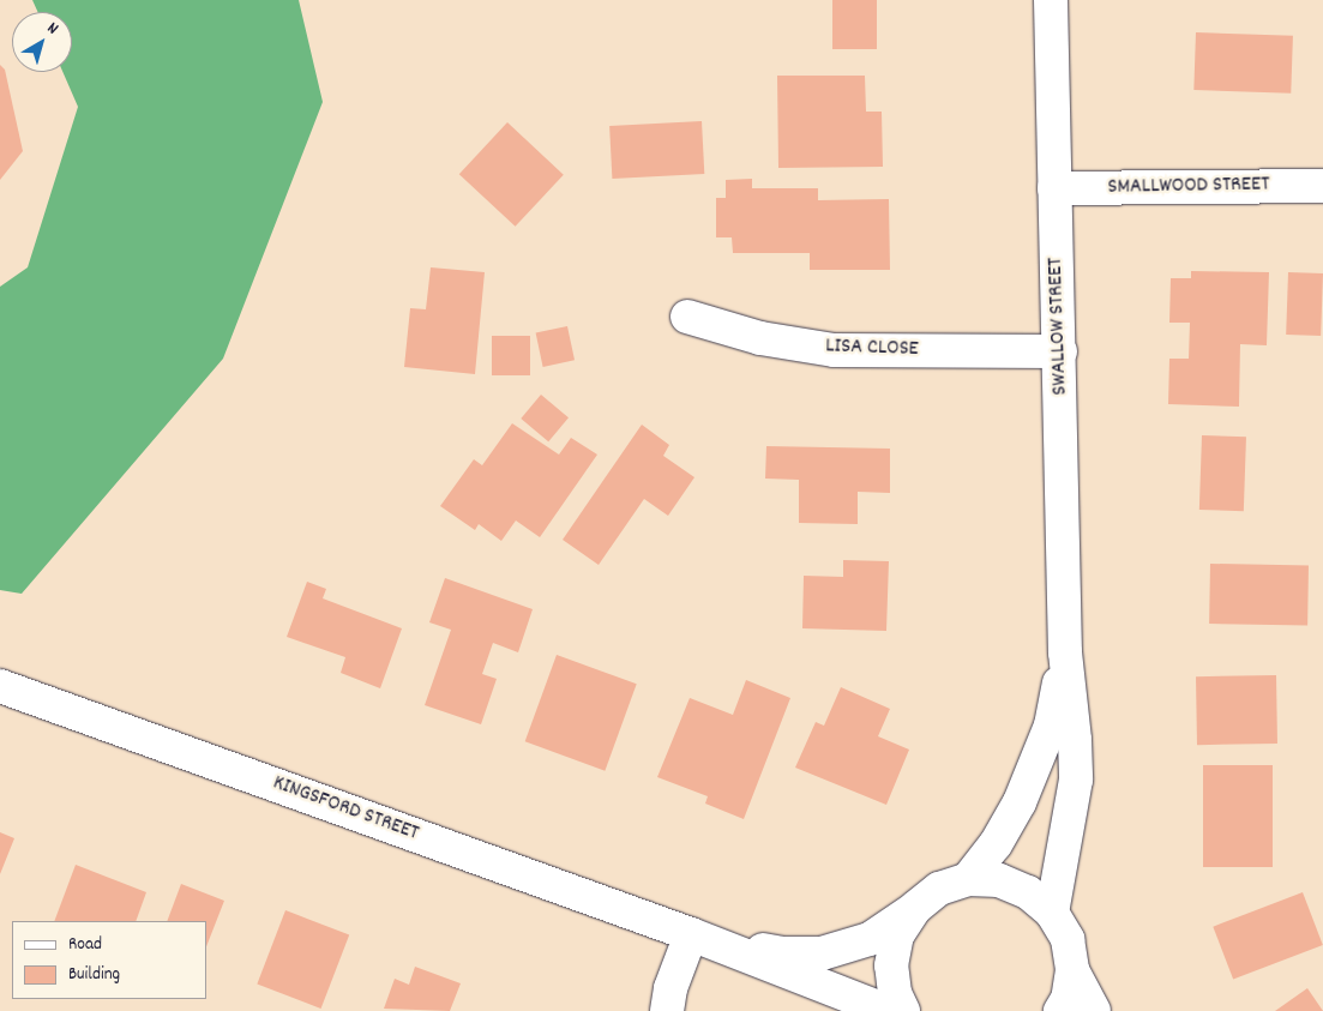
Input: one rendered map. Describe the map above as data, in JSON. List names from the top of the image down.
{
  "streets": {
    "street": [
      "SMALLWOOD STREET",
      "SWALLOW STREET",
      "LISA CLOSE",
      "KINGSFORD STREET"
    ]
  },
  "crossings": [
    ["SMALLWOOD STREET", "SWALLOW STREET"],
    ["SWALLOW STREET", "LISA CLOSE"],
    ["SWALLOW STREET", "KINGSFORD STREET"]
  ],
  "legend": ["Road", "Building"],
  "north": "top right"
}
